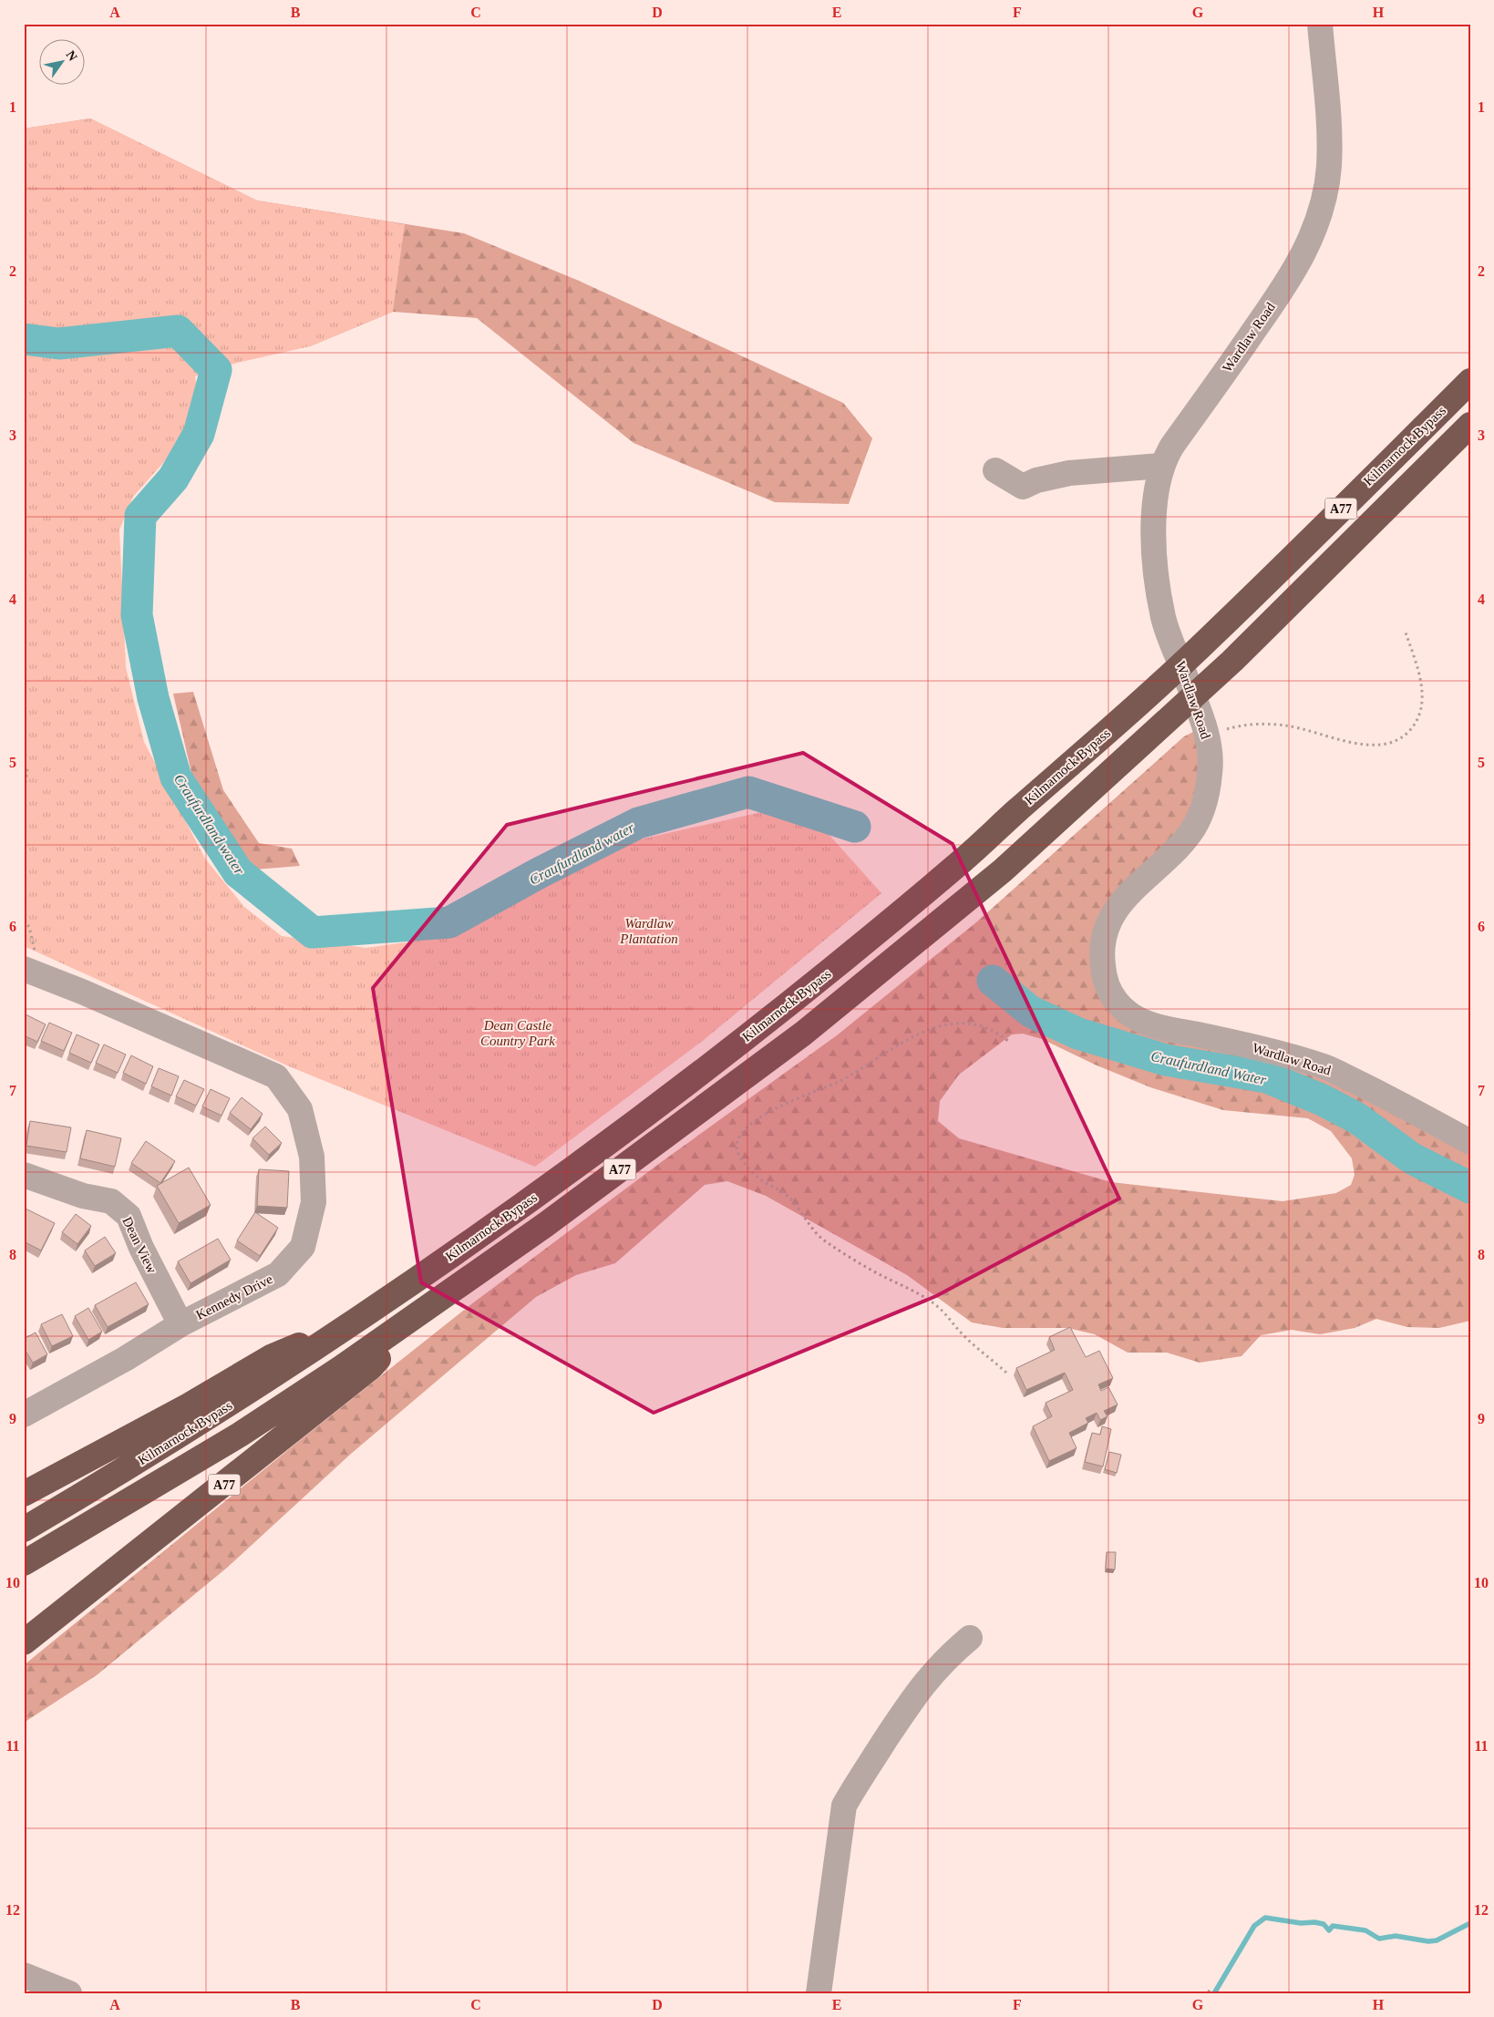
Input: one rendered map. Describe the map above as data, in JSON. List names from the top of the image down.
{
  "streets": {
    "highway": ["Kilmarnock Bypass", "A77"],
    "street": ["Wardlaw Road", "Dean View", "Kennedy Drive"]
  },
  "crossings": [
    ["Kilmarnock Bypass", "A77"],
    ["Dean View", "Kennedy Drive"]
  ],
  "water": ["Craufurdland water", "Craufurdland Water"],
  "parks": ["Wardlaw Plantation", "Dean Castle Country Park"],
  "north": "top right",
  "grid": {
    "columns": [
      "A",
      "B",
      "C",
      "D",
      "E",
      "F",
      "G",
      "H"
    ],
    "rows": [
      "1",
      "2",
      "3",
      "4",
      "5",
      "6",
      "7",
      "8",
      "9",
      "10",
      "11",
      "12"
    ]
  }
}
